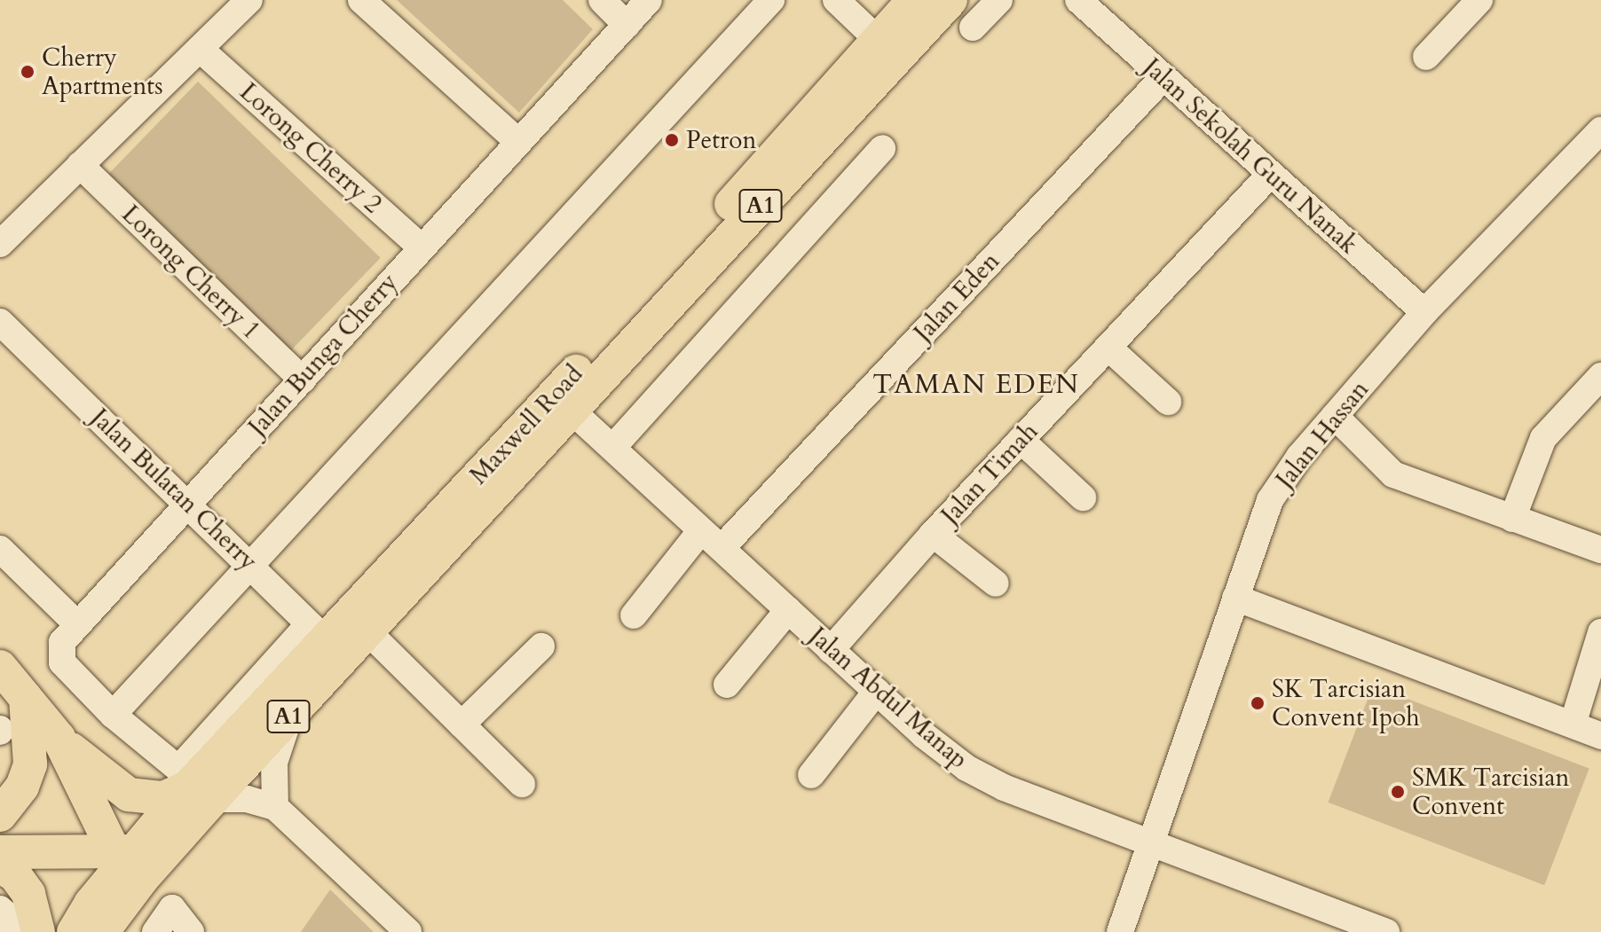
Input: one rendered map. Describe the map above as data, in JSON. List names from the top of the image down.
{
  "streets": {
    "main road": ["A1", "Maxwell Road"],
    "street": [
      "Lorong Cherry 2",
      "Jalan Sekolah Guru Nanak",
      "Lorong Cherry 1",
      "Jalan Eden",
      "Jalan Bunga Cherry",
      "Jalan Hassan",
      "Jalan Timah",
      "Jalan Bulatan Cherry",
      "Jalan Abdul Manap"
    ]
  },
  "crossings": [
    ["Lorong Cherry 2", "Jalan Bunga Cherry"],
    ["Jalan Sekolah Guru Nanak", "Jalan Eden"],
    ["Jalan Sekolah Guru Nanak", "Jalan Hassan"],
    ["Jalan Sekolah Guru Nanak", "Jalan Timah"],
    ["Lorong Cherry 1", "Jalan Bunga Cherry"],
    ["Jalan Eden", "Jalan Abdul Manap"],
    ["Jalan Bunga Cherry", "Maxwell Road"],
    ["Jalan Bunga Cherry", "Jalan Bulatan Cherry"],
    ["Maxwell Road", "Jalan Bulatan Cherry"],
    ["Maxwell Road", "Jalan Abdul Manap"],
    ["Jalan Hassan", "Jalan Abdul Manap"],
    ["Jalan Timah", "Jalan Abdul Manap"]
  ],
  "districts": ["TAMAN EDEN"],
  "places": [
    "Cherry Apartments",
    "Petron",
    "SK Tarcisian Convent Ipoh",
    "SMK Tarcisian Convent"
  ]
}
